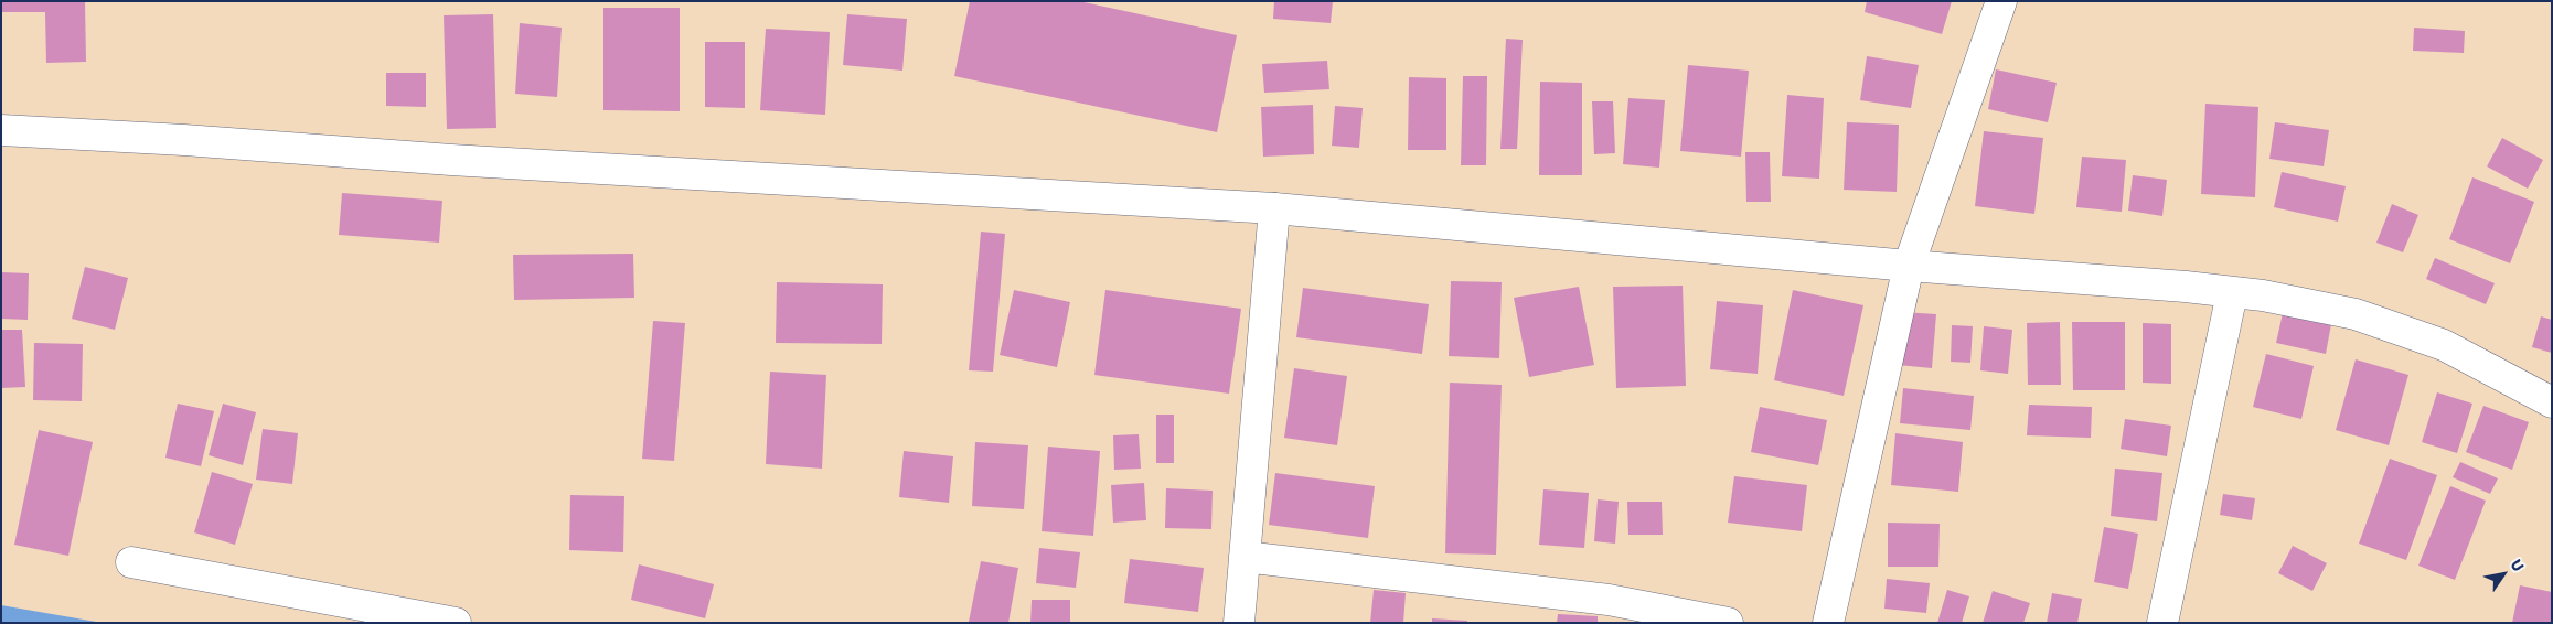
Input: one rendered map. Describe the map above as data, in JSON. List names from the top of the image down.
{
  "north": "top right"
}
